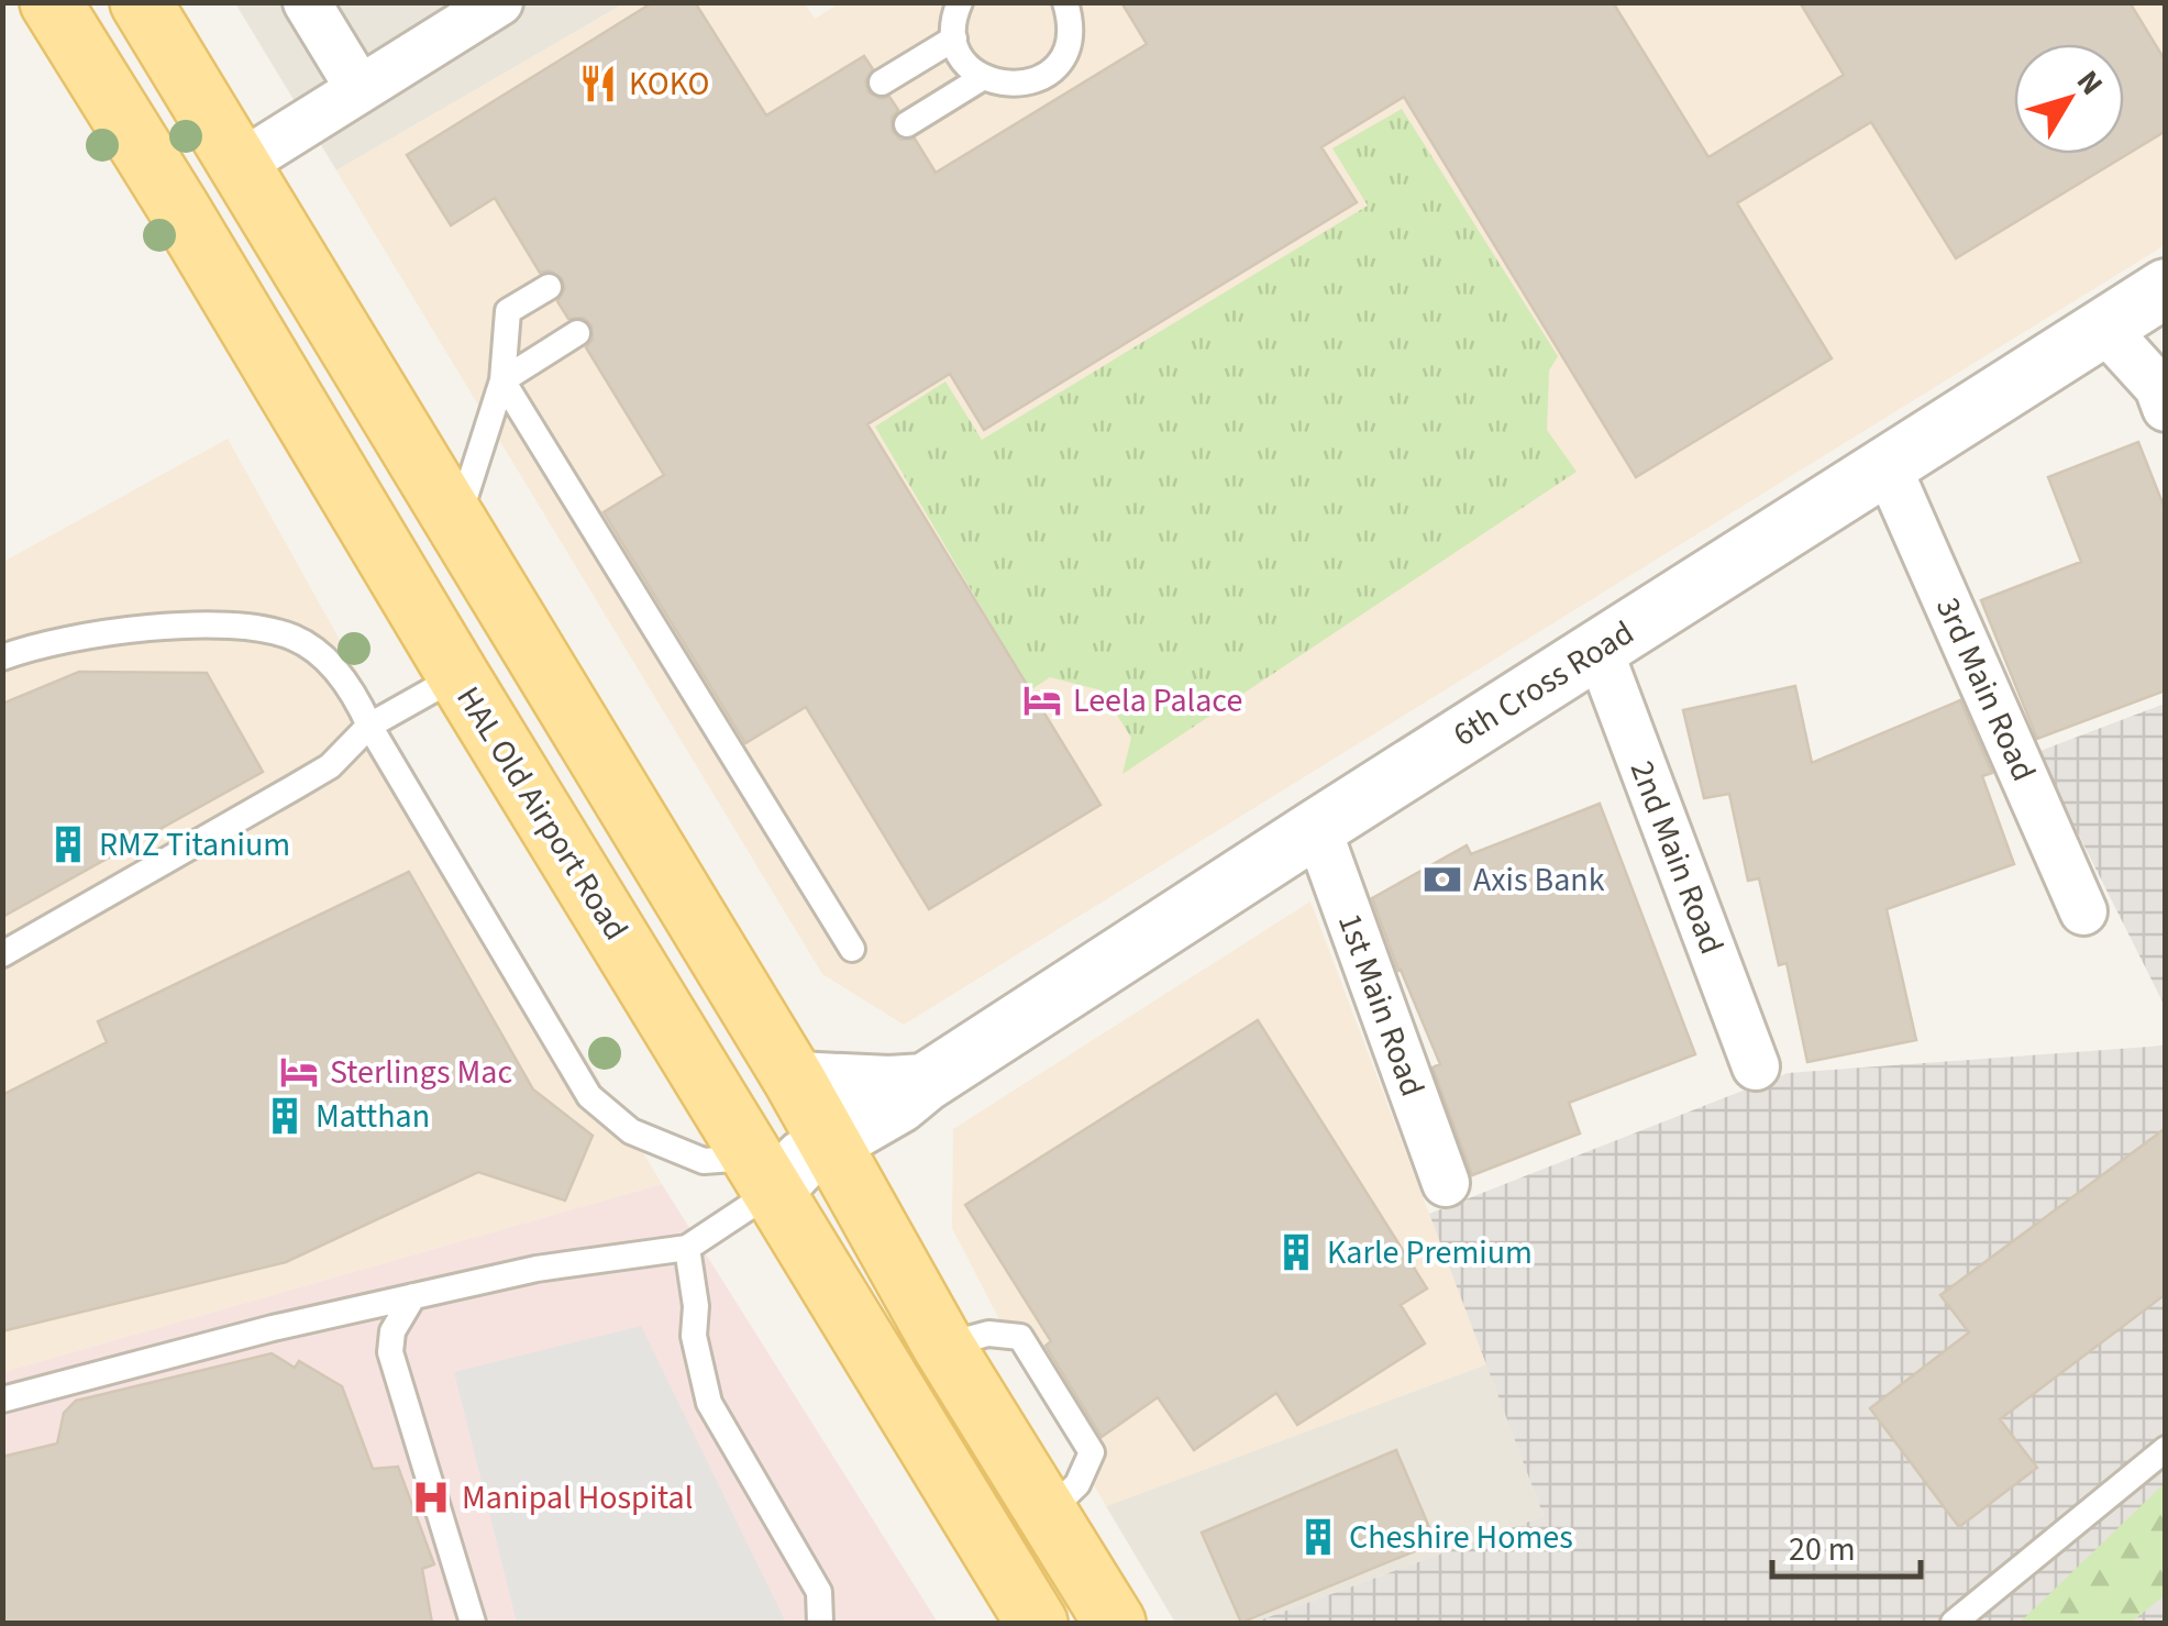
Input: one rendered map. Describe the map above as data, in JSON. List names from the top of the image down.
{
  "streets": {
    "main road": ["HAL Old Airport Road"],
    "street": [
      "6th Cross Road",
      "3rd Main Road",
      "2nd Main Road",
      "1st Main Road"
    ]
  },
  "crossings": [
    ["6th Cross Road", "3rd Main Road"],
    ["6th Cross Road", "HAL Old Airport Road"],
    ["6th Cross Road", "2nd Main Road"],
    ["6th Cross Road", "1st Main Road"]
  ],
  "places": {
    "restaurant": ["KOKO"],
    "hotel": ["Leela Palace", "Sterlings Mac"],
    "building": [
      "RMZ Titanium",
      "Matthan",
      "Karle Premium",
      "Cheshire Homes"
    ],
    "bank": ["Axis Bank"],
    "hospital": ["Manipal Hospital"]
  },
  "scale_bar": "20 m",
  "north": "top right"
}
